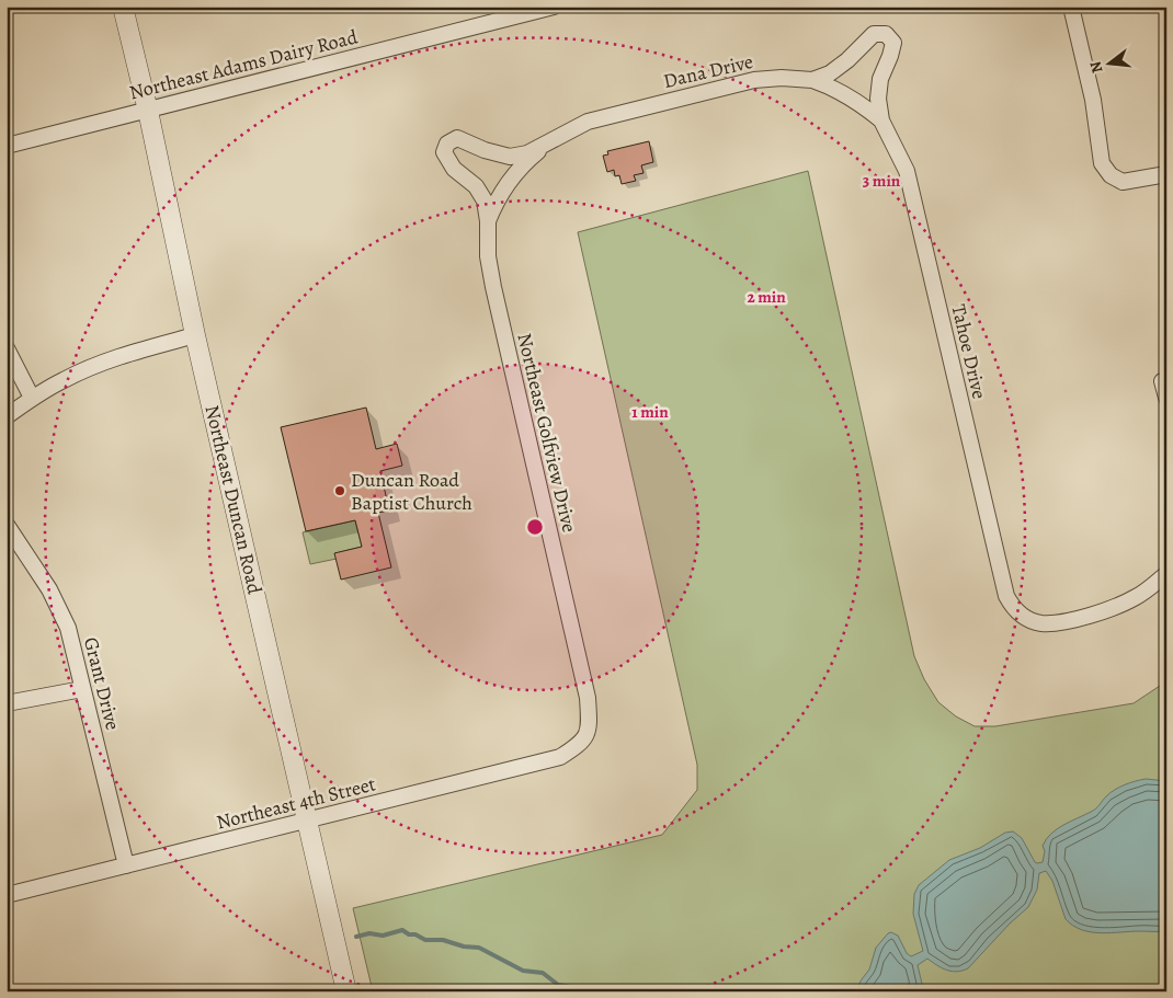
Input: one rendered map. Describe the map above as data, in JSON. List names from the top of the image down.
{
  "streets": {
    "street": [
      "Northeast Adams Dairy Road",
      "Dana Drive",
      "Tahoe Drive",
      "Northeast Golfview Drive",
      "Northeast Duncan Road",
      "Grant Drive",
      "Northeast 4th Street"
    ]
  },
  "crossings": [
    ["Northeast Adams Dairy Road", "Northeast Duncan Road"],
    ["Dana Drive", "Tahoe Drive"],
    ["Dana Drive", "Northeast Golfview Drive"],
    ["Northeast Golfview Drive", "Northeast 4th Street"],
    ["Northeast Duncan Road", "Northeast 4th Street"],
    ["Grant Drive", "Northeast 4th Street"]
  ],
  "places": ["Duncan Road Baptist Church"],
  "north": "left",
  "rings": ["3 min", "2 min", "1 min"]
}
